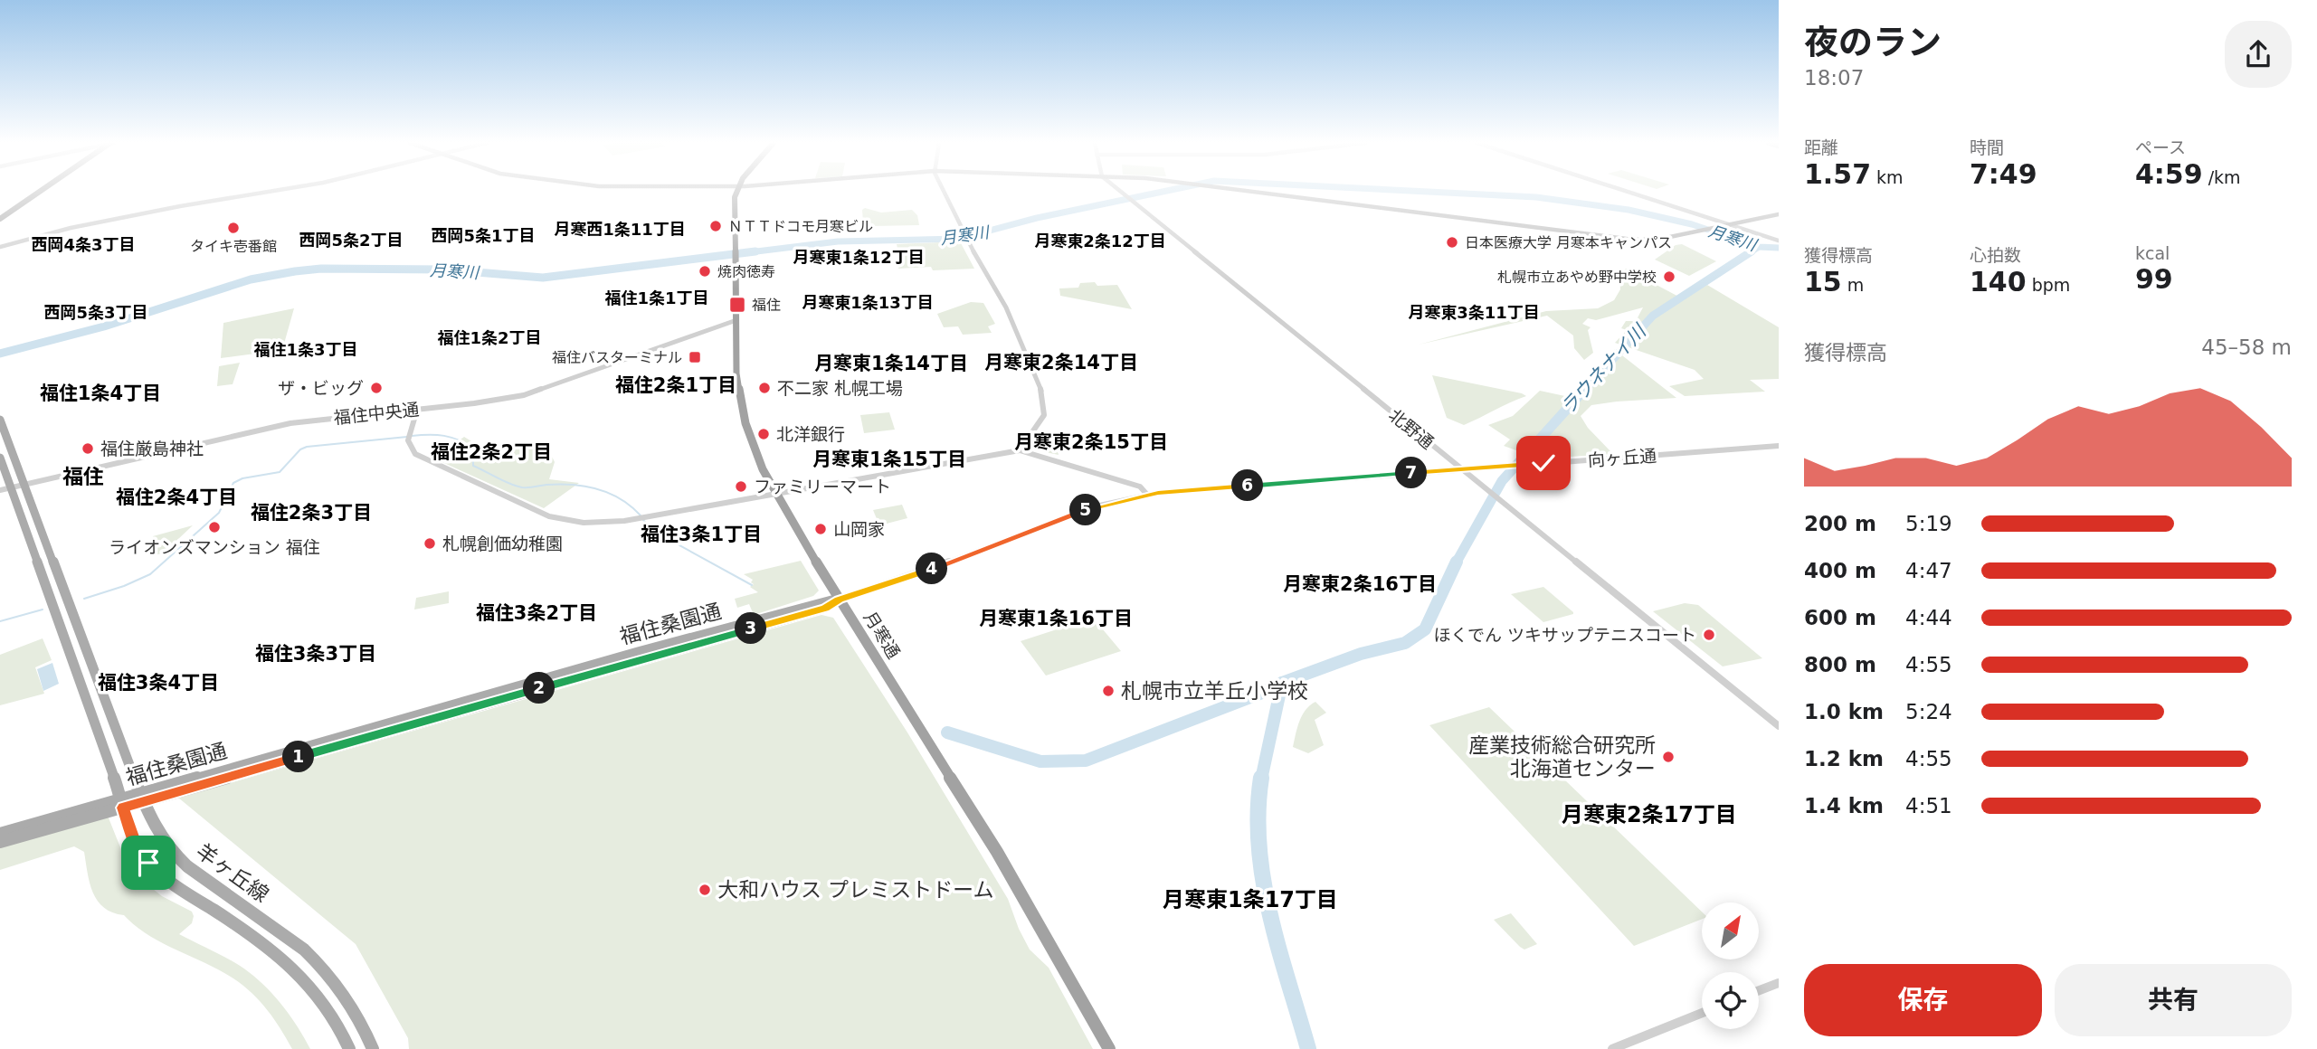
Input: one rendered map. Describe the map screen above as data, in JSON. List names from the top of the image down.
{
  "streets": {
    "highway": ["月寒通"],
    "main road": ["福住桑園通", "羊ヶ丘線"],
    "street": ["福住中央通", "北野通", "向ヶ丘通"]
  },
  "crossings": [
    ["福住中央通", "月寒通"],
    ["福住中央通", "羊ヶ丘線"],
    ["北野通", "向ヶ丘通"],
    ["向ヶ丘通", "福住桑園通"],
    ["向ヶ丘通", "月寒通"],
    ["福住桑園通", "月寒通"],
    ["福住桑園通", "羊ヶ丘線"]
  ],
  "districts": [
    "月寒西1条11丁目",
    "西岡5条1丁目",
    "西岡5条2丁目",
    "月寒東2条12丁目",
    "西岡4条3丁目",
    "月寒東1条12丁目",
    "福住1条1丁目",
    "月寒東1条13丁目",
    "西岡5条3丁目",
    "月寒東3条11丁目",
    "福住1条2丁目",
    "福住1条3丁目",
    "月寒東2条14丁目",
    "月寒東1条14丁目",
    "福住2条1丁目",
    "福住1条4丁目",
    "月寒東2条15丁目",
    "福住2条2丁目",
    "月寒東1条15丁目",
    "福住",
    "福住2条4丁目",
    "福住2条3丁目",
    "福住3条1丁目",
    "月寒東2条16丁目",
    "福住3条2丁目",
    "月寒東1条16丁目",
    "福住3条3丁目",
    "福住3条4丁目",
    "月寒東2条17丁目",
    "月寒東1条17丁目"
  ],
  "water": ["月寒川", "ラウネナイ川"],
  "places": {
    "other": [
      "ＮＴＴドコモ月寒ビル",
      "タイキ壱番館",
      "日本医療大学 月寒本キャンパス",
      "焼肉徳寿",
      "札幌市立あやめ野中学校",
      "ザ・ビッグ",
      "不二家 札幌工場",
      "北洋銀行",
      "福住厳島神社",
      "ファミリーマート",
      "ライオンズマンション 福住",
      "山岡家",
      "札幌創価幼稚園",
      "ほくでん ツキサップテニスコート",
      "札幌市立羊丘小学校",
      "産業技術総合研究所 北海道センター",
      "大和ハウス プレミストドーム"
    ],
    "transit": ["福住", "福住バスターミナル"]
  },
  "north": "top right",
  "page": {
    "heading": ["夜のラン", "18:07"],
    "stats": [
      ["距離", "1.57 km"],
      ["時間", "7:49"],
      ["ペース", "4:59 /km"],
      ["獲得標高", "15 m"],
      ["心拍数", "140 bpm"],
      ["kcal", "99"]
    ],
    "chart": ["獲得標高", "45–58 m"],
    "pins": [
      "7",
      "6",
      "5",
      "4",
      "3",
      "2",
      "1"
    ],
    "list": [
      {
        "name": "200 m",
        "note": "5:19"
      },
      {
        "name": "400 m",
        "note": "4:47"
      },
      {
        "name": "600 m",
        "note": "4:44"
      },
      {
        "name": "800 m",
        "note": "4:55"
      },
      {
        "name": "1.0 km",
        "note": "5:24"
      },
      {
        "name": "1.2 km",
        "note": "4:55"
      },
      {
        "name": "1.4 km",
        "note": "4:51"
      }
    ],
    "buttons": ["保存", "共有"]
  }
}
